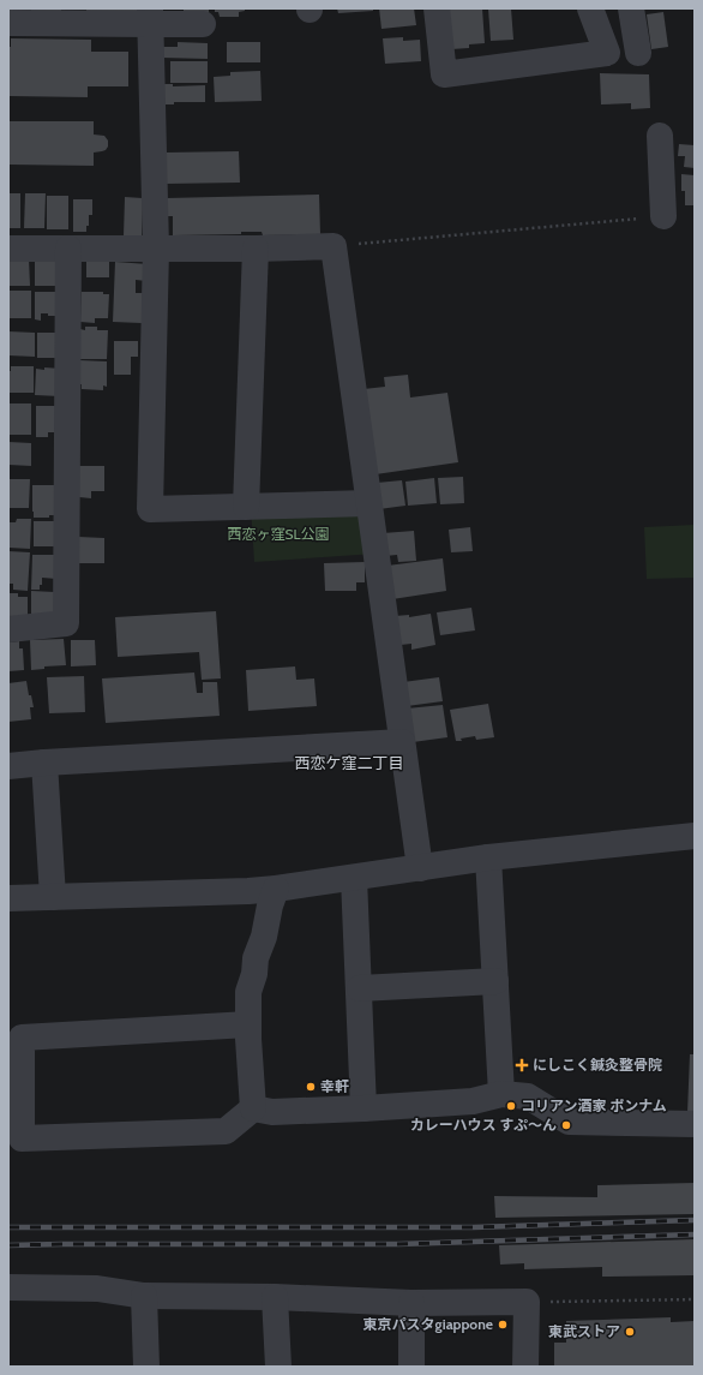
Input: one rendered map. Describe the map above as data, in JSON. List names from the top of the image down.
{
  "districts": ["西恋ケ窪二丁目"],
  "parks": ["西恋ヶ窪SL公園"],
  "places": {
    "health": ["にしこく鍼灸整骨院"],
    "other": [
      "幸軒",
      "コリアン酒家 ポンナム",
      "カレーハウス すぷ〜ん",
      "東京パスタgiappone",
      "東武ストア"
    ]
  }
}
